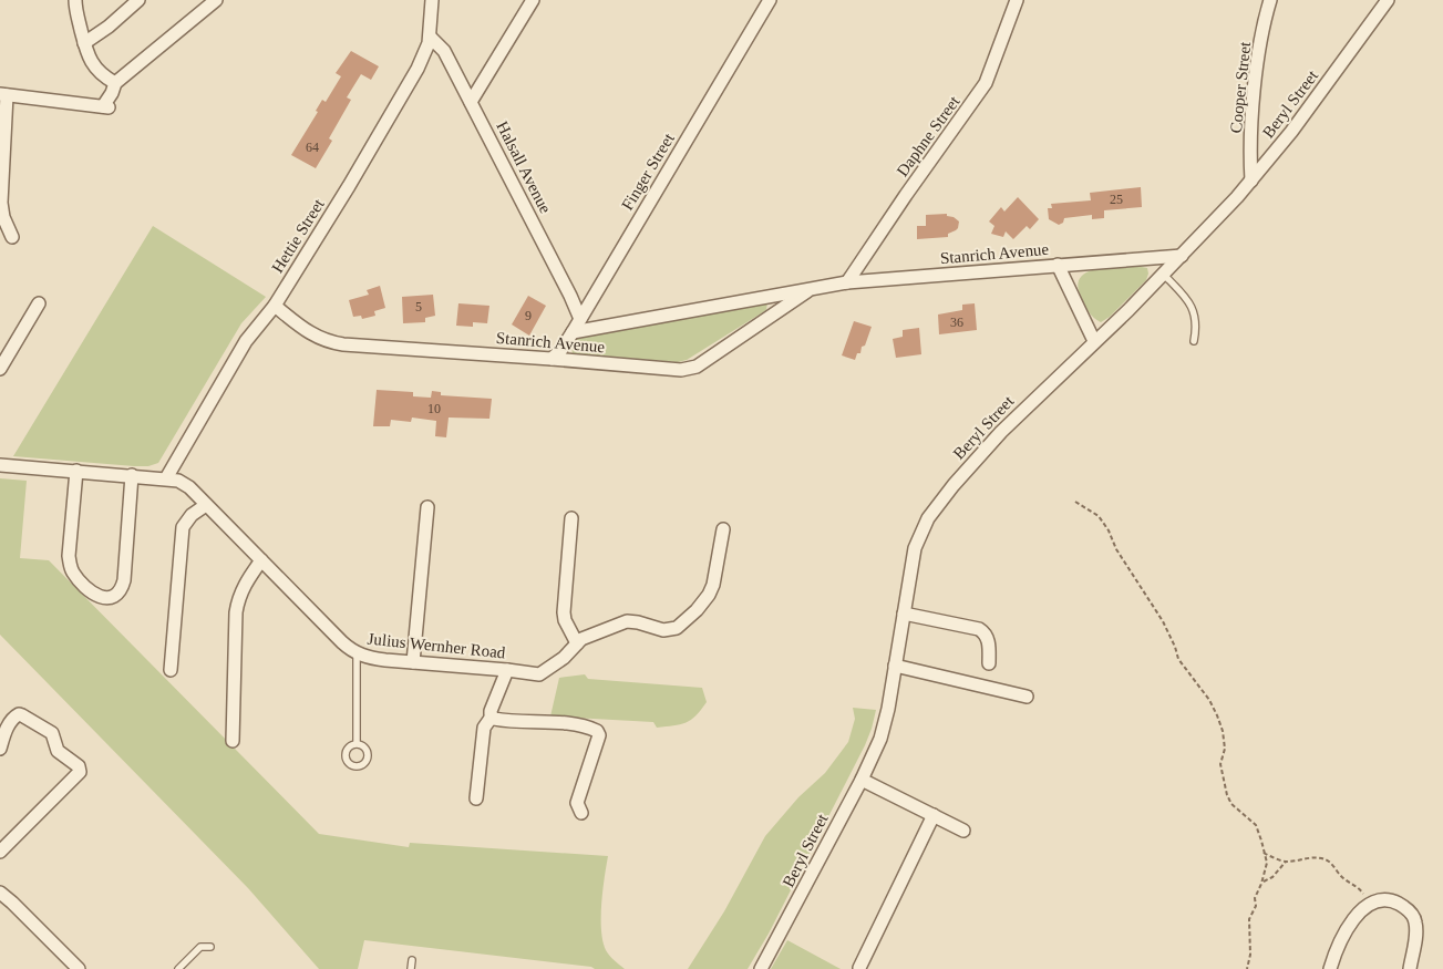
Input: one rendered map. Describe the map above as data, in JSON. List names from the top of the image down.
{
  "streets": {
    "street": [
      "Cooper Street",
      "Beryl Street",
      "Daphne Street",
      "Halsall Avenue",
      "Finger Street",
      "Hettie Street",
      "Stanrich Avenue",
      "Julius Wernher Road"
    ]
  },
  "crossings": [
    ["Cooper Street", "Beryl Street"],
    ["Beryl Street", "Stanrich Avenue"],
    ["Daphne Street", "Stanrich Avenue"],
    ["Halsall Avenue", "Finger Street"],
    ["Halsall Avenue", "Hettie Street"],
    ["Finger Street", "Stanrich Avenue"],
    ["Hettie Street", "Stanrich Avenue"],
    ["Hettie Street", "Julius Wernher Road"]
  ],
  "house_numbers": [
    "64",
    "25",
    "5",
    "9",
    "36",
    "10"
  ]
}
